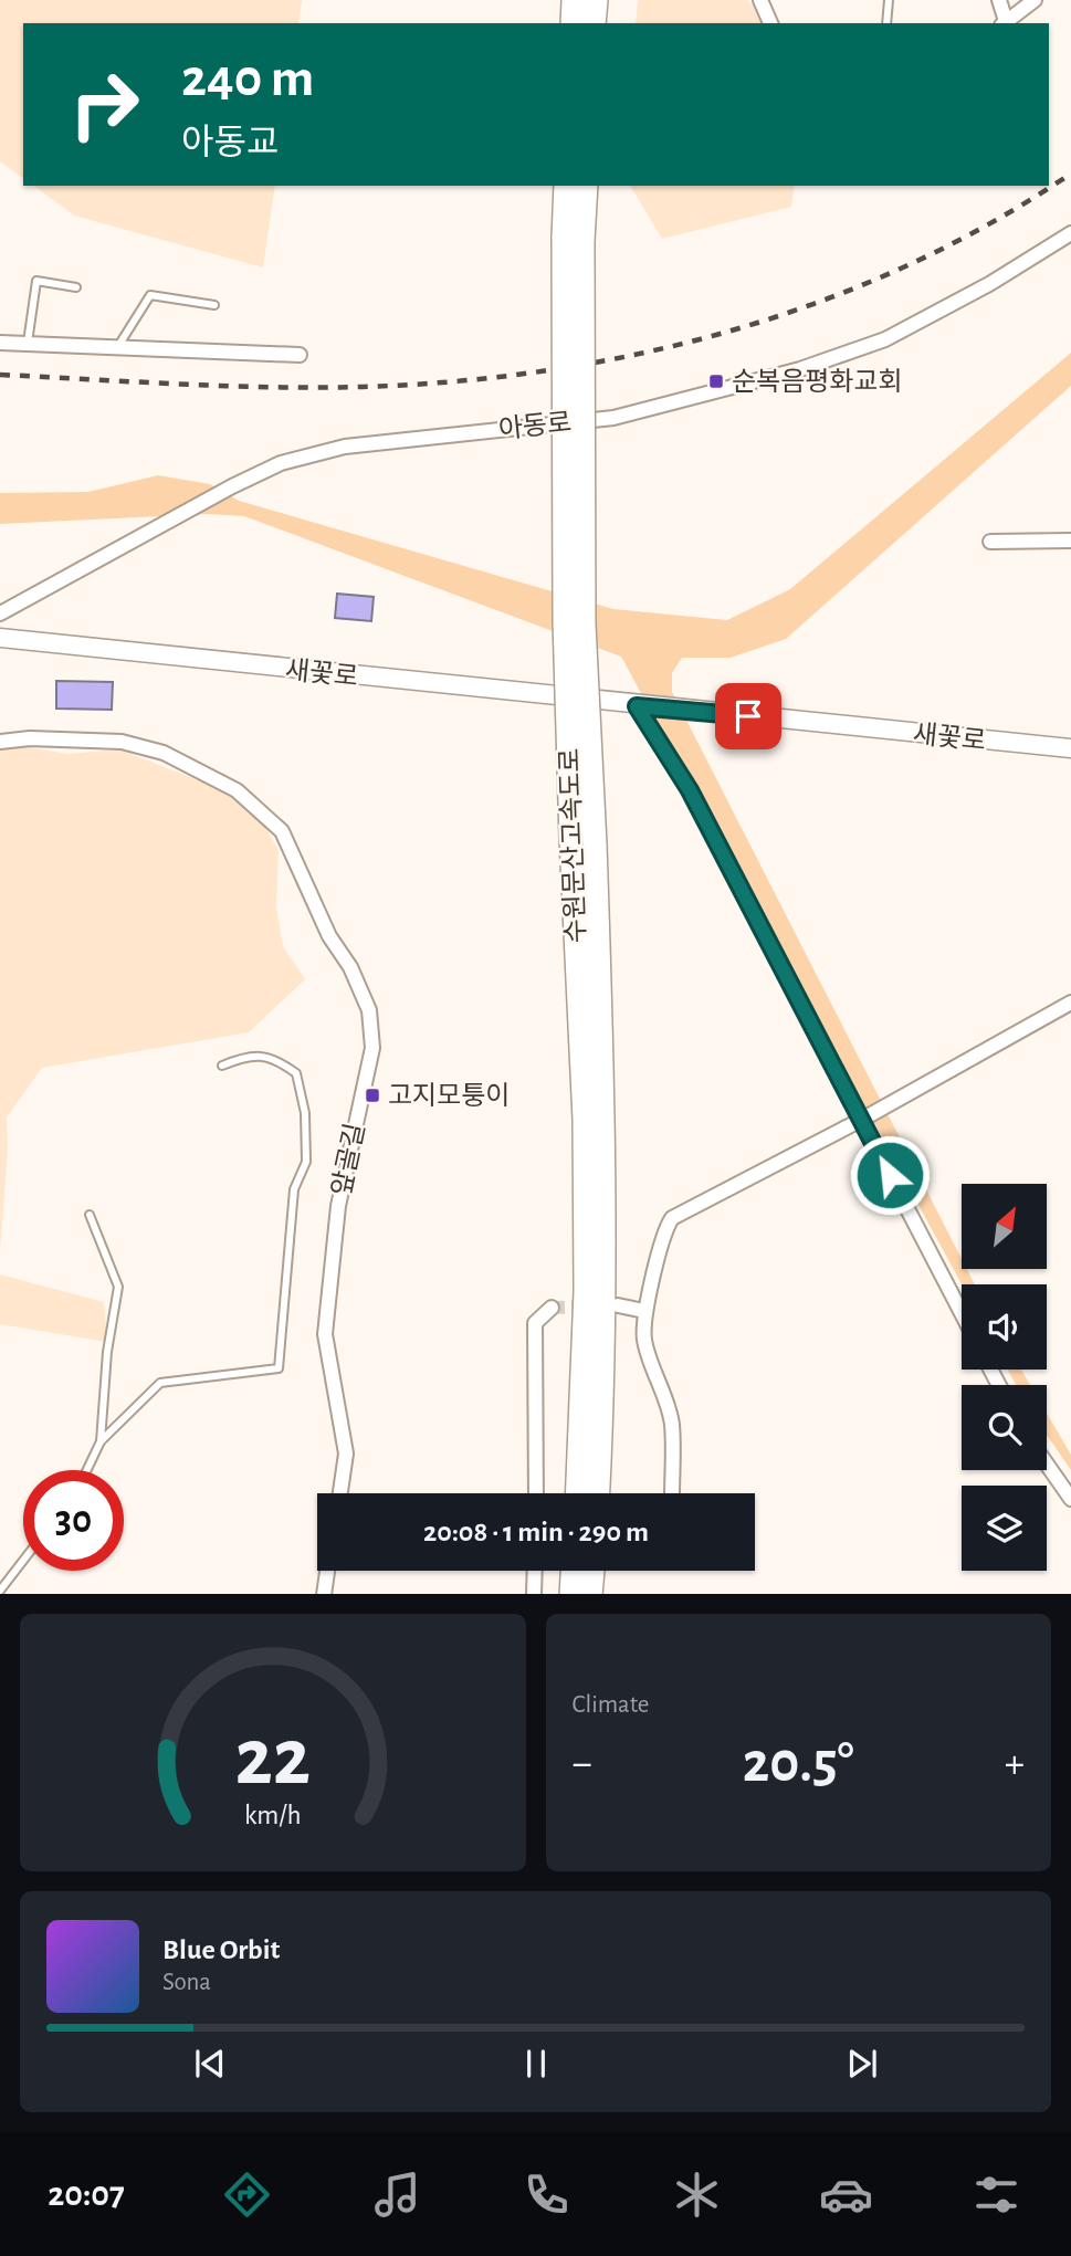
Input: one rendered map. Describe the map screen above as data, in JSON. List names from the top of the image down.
{
  "streets": {
    "highway": ["수원문산고속도로"],
    "street": ["아동로", "새꽃로", "앞골길"]
  },
  "places": {
    "transit": ["순복음평화교회", "고지모퉁이"]
  },
  "north": "top right",
  "page": {
    "turn": ["240 m", "아동교"],
    "limit": "30",
    "trip": "20:08 · 1 min · 290 m",
    "tile": "Climate",
    "heat": ["−", "20.5°", "+"],
    "song": ["Blue Orbit", "Sona"],
    "tabs": "20:07",
    "gauge": ["22", "km/h"]
  }
}
